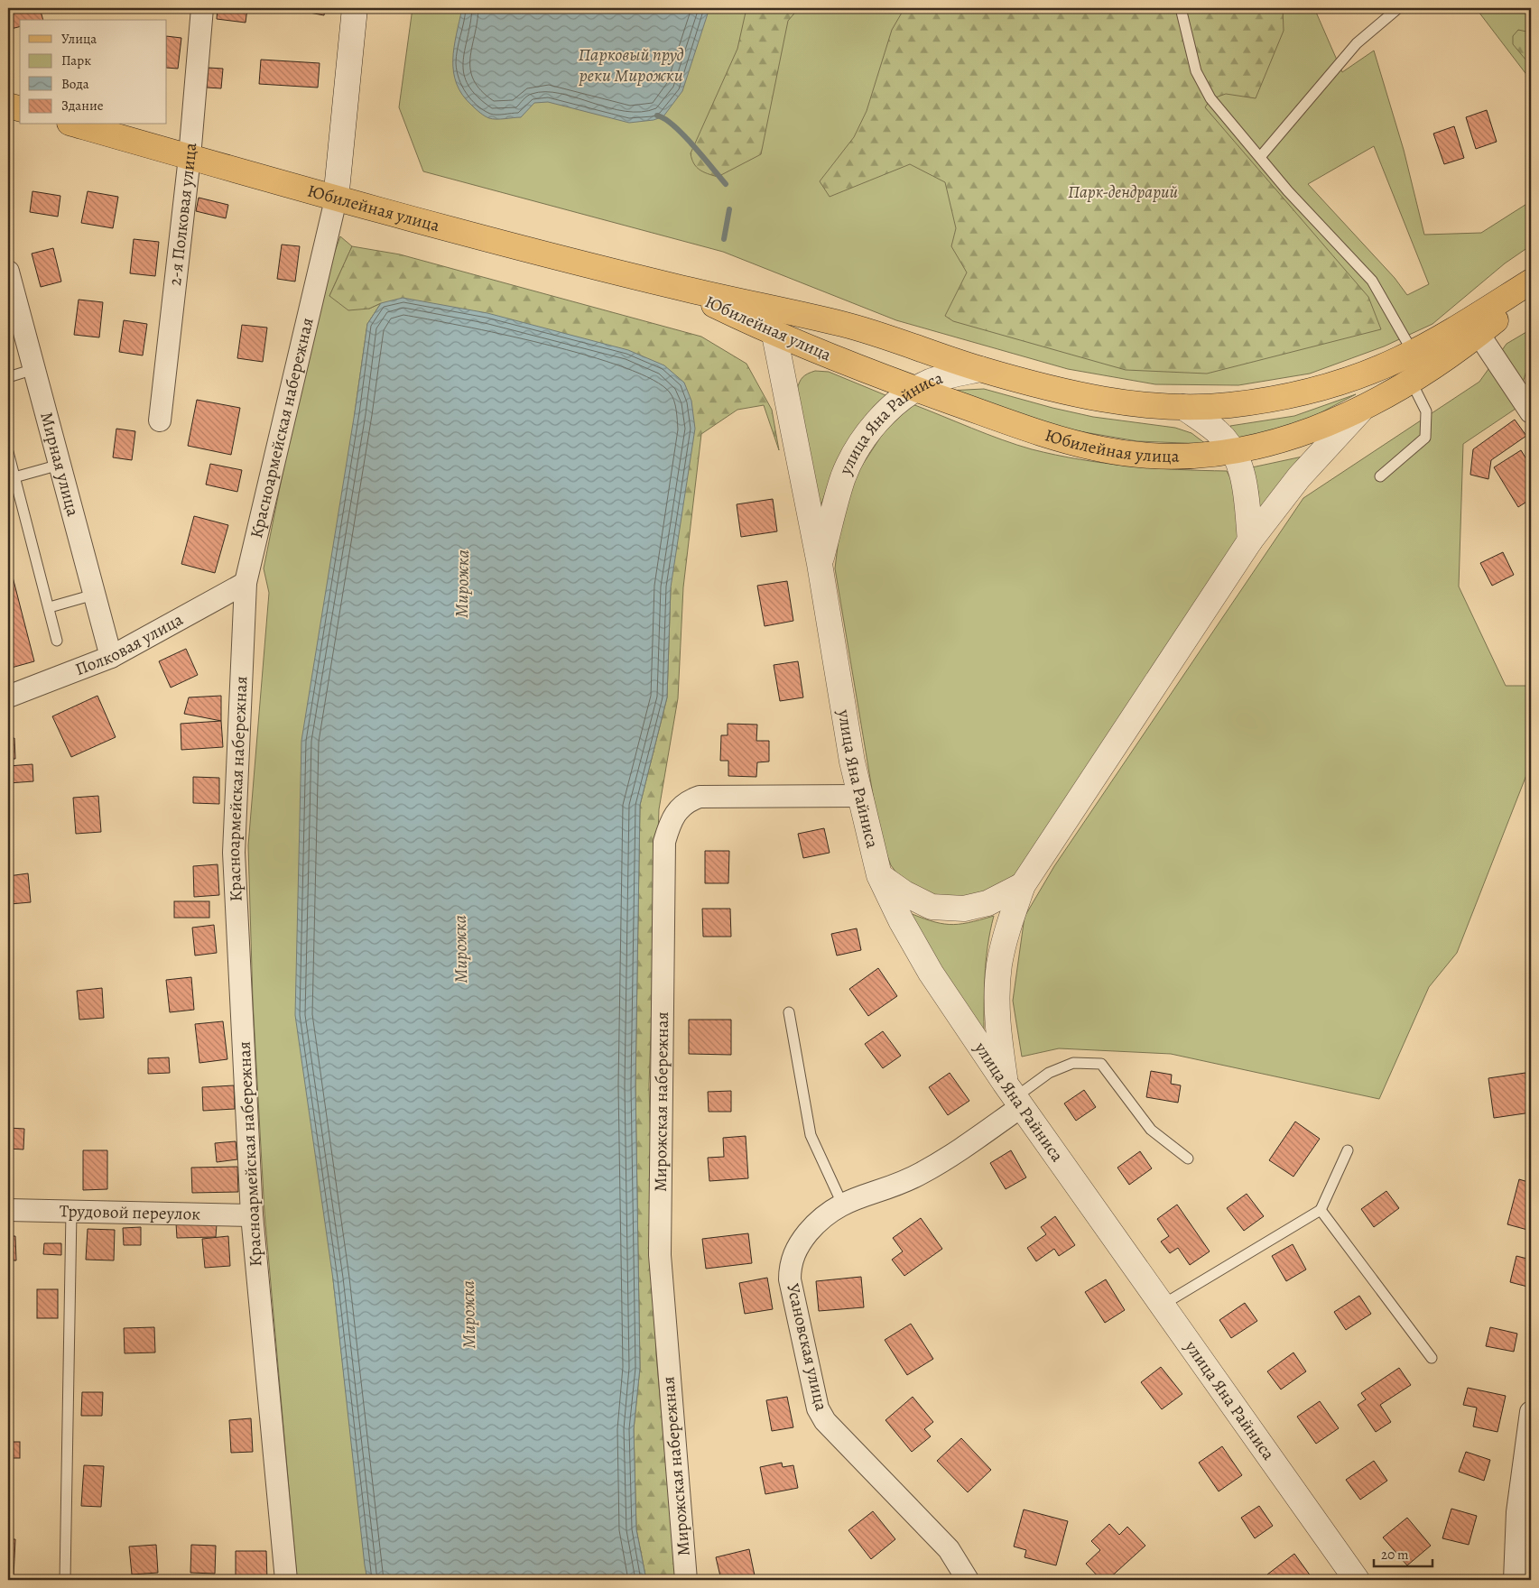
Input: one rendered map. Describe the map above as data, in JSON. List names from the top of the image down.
{
  "streets": {
    "main road": ["Юбилейная улица"],
    "street": [
      "2-я Полковая улица",
      "Красноармейская набережная",
      "улица Яна Райниса",
      "Мирная улица",
      "Полковая улица",
      "Мирожская набережная",
      "Трудовой переулок",
      "Усановская улица"
    ]
  },
  "crossings": [
    ["Юбилейная улица", "2-я Полковая улица"],
    ["Юбилейная улица", "Красноармейская набережная"],
    ["Юбилейная улица", "улица Яна Райниса"],
    ["Красноармейская набережная", "Полковая улица"],
    ["Красноармейская набережная", "Трудовой переулок"],
    ["улица Яна Райниса", "Мирожская набережная"],
    ["улица Яна Райниса", "Усановская улица"],
    ["Мирная улица", "Полковая улица"]
  ],
  "water": ["Парковый пруд реки Мирожки", "Мирожка"],
  "parks": ["Парк-дендрарий"],
  "legend": [
    "Улица",
    "Парк",
    "Вода",
    "Здание"
  ],
  "scale_bar": "20 m"
}
